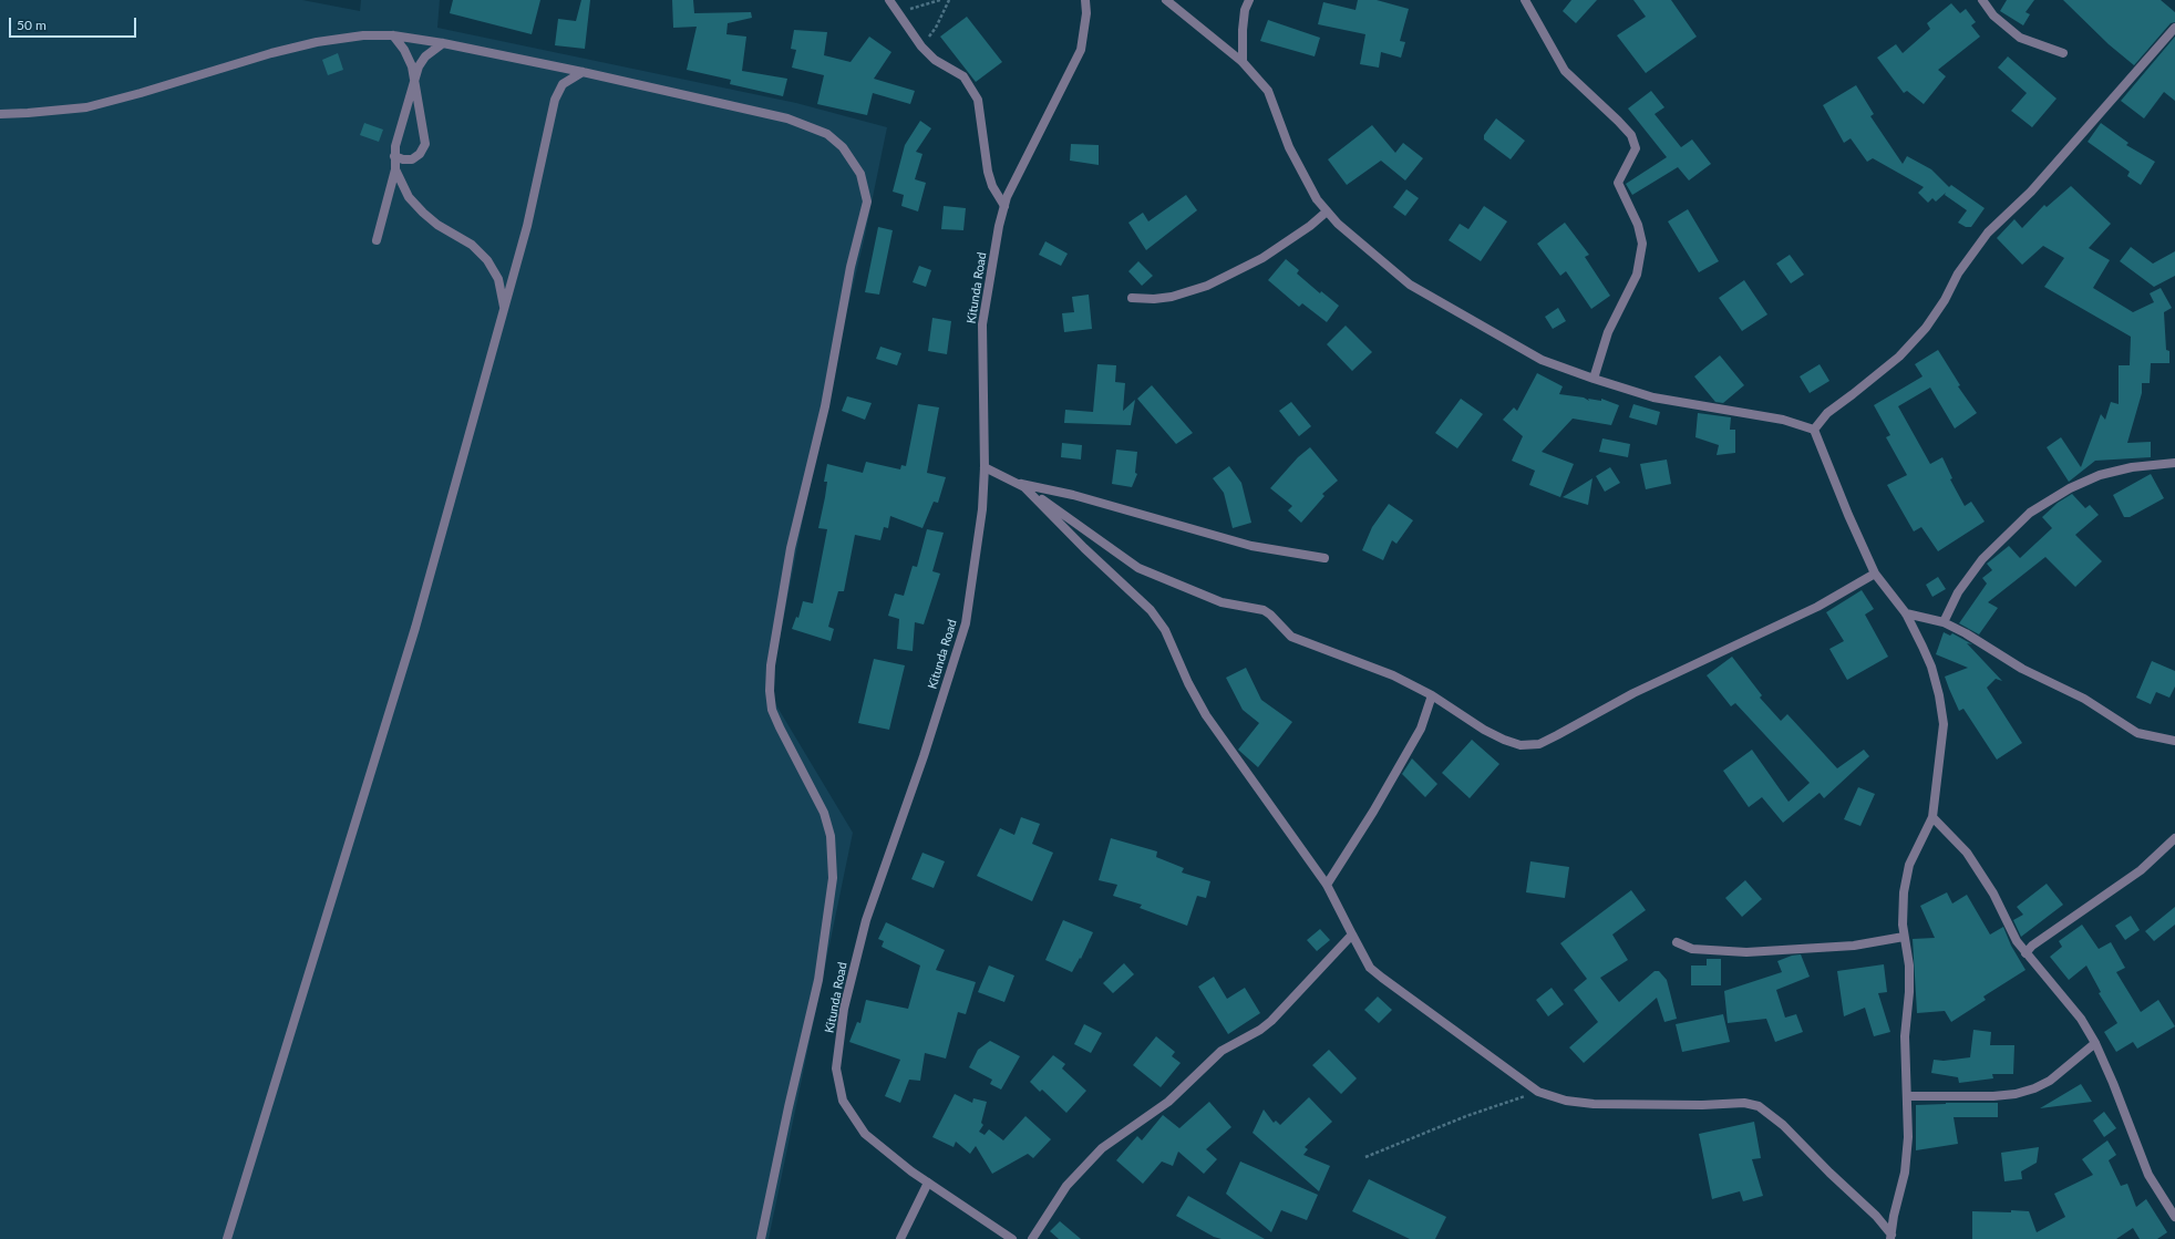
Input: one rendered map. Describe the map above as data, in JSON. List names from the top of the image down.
{
  "streets": {
    "street": ["Kitunda Road"]
  },
  "scale_bar": "50 m"
}
